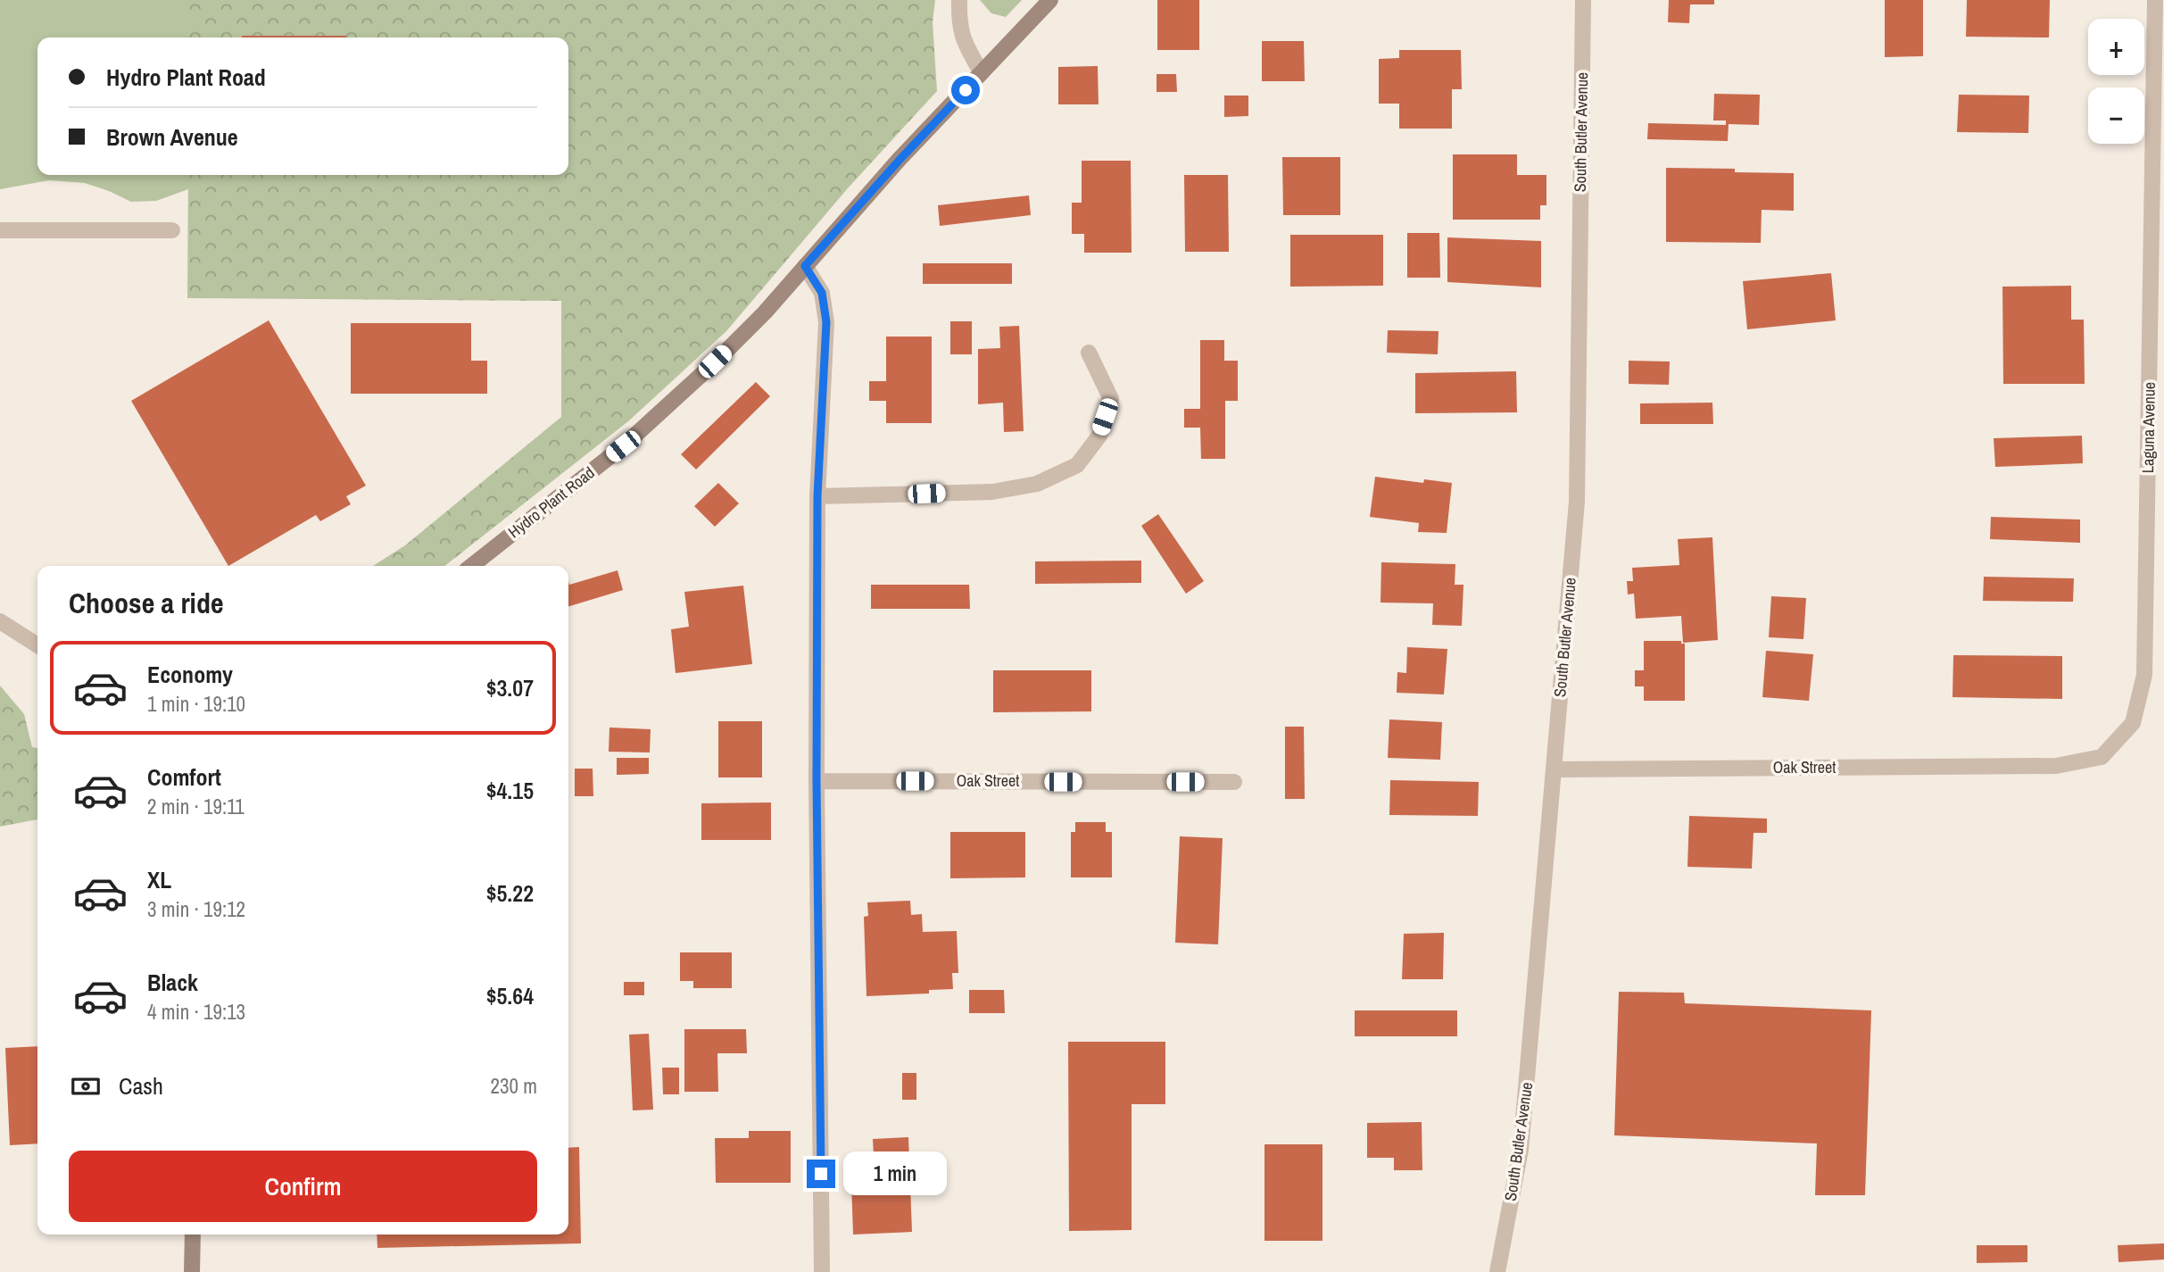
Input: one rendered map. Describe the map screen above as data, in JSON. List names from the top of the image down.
{
  "streets": {
    "street": [
      "South Butler Avenue",
      "Laguna Avenue",
      "Hydro Plant Road",
      "Oak Street"
    ]
  },
  "crossings": [
    ["South Butler Avenue", "Oak Street"],
    ["Laguna Avenue", "Oak Street"]
  ],
  "page": {
    "map_buttons": ["+", "−"],
    "banner": ["Hydro Plant Road", "Brown Avenue"],
    "heading": "Choose a ride",
    "list": [
      {
        "name": "Economy",
        "note": "1 min · 19:10",
        "value": "$3.07"
      },
      {
        "name": "Comfort",
        "note": "2 min · 19:11",
        "value": "$4.15"
      },
      {
        "name": "XL",
        "note": "3 min · 19:12",
        "value": "$5.22"
      },
      {
        "name": "Black",
        "note": "4 min · 19:13",
        "value": "$5.64"
      }
    ],
    "pay": ["Cash", "230 m"],
    "buttons": "Confirm",
    "bubble": "1 min"
  }
}
